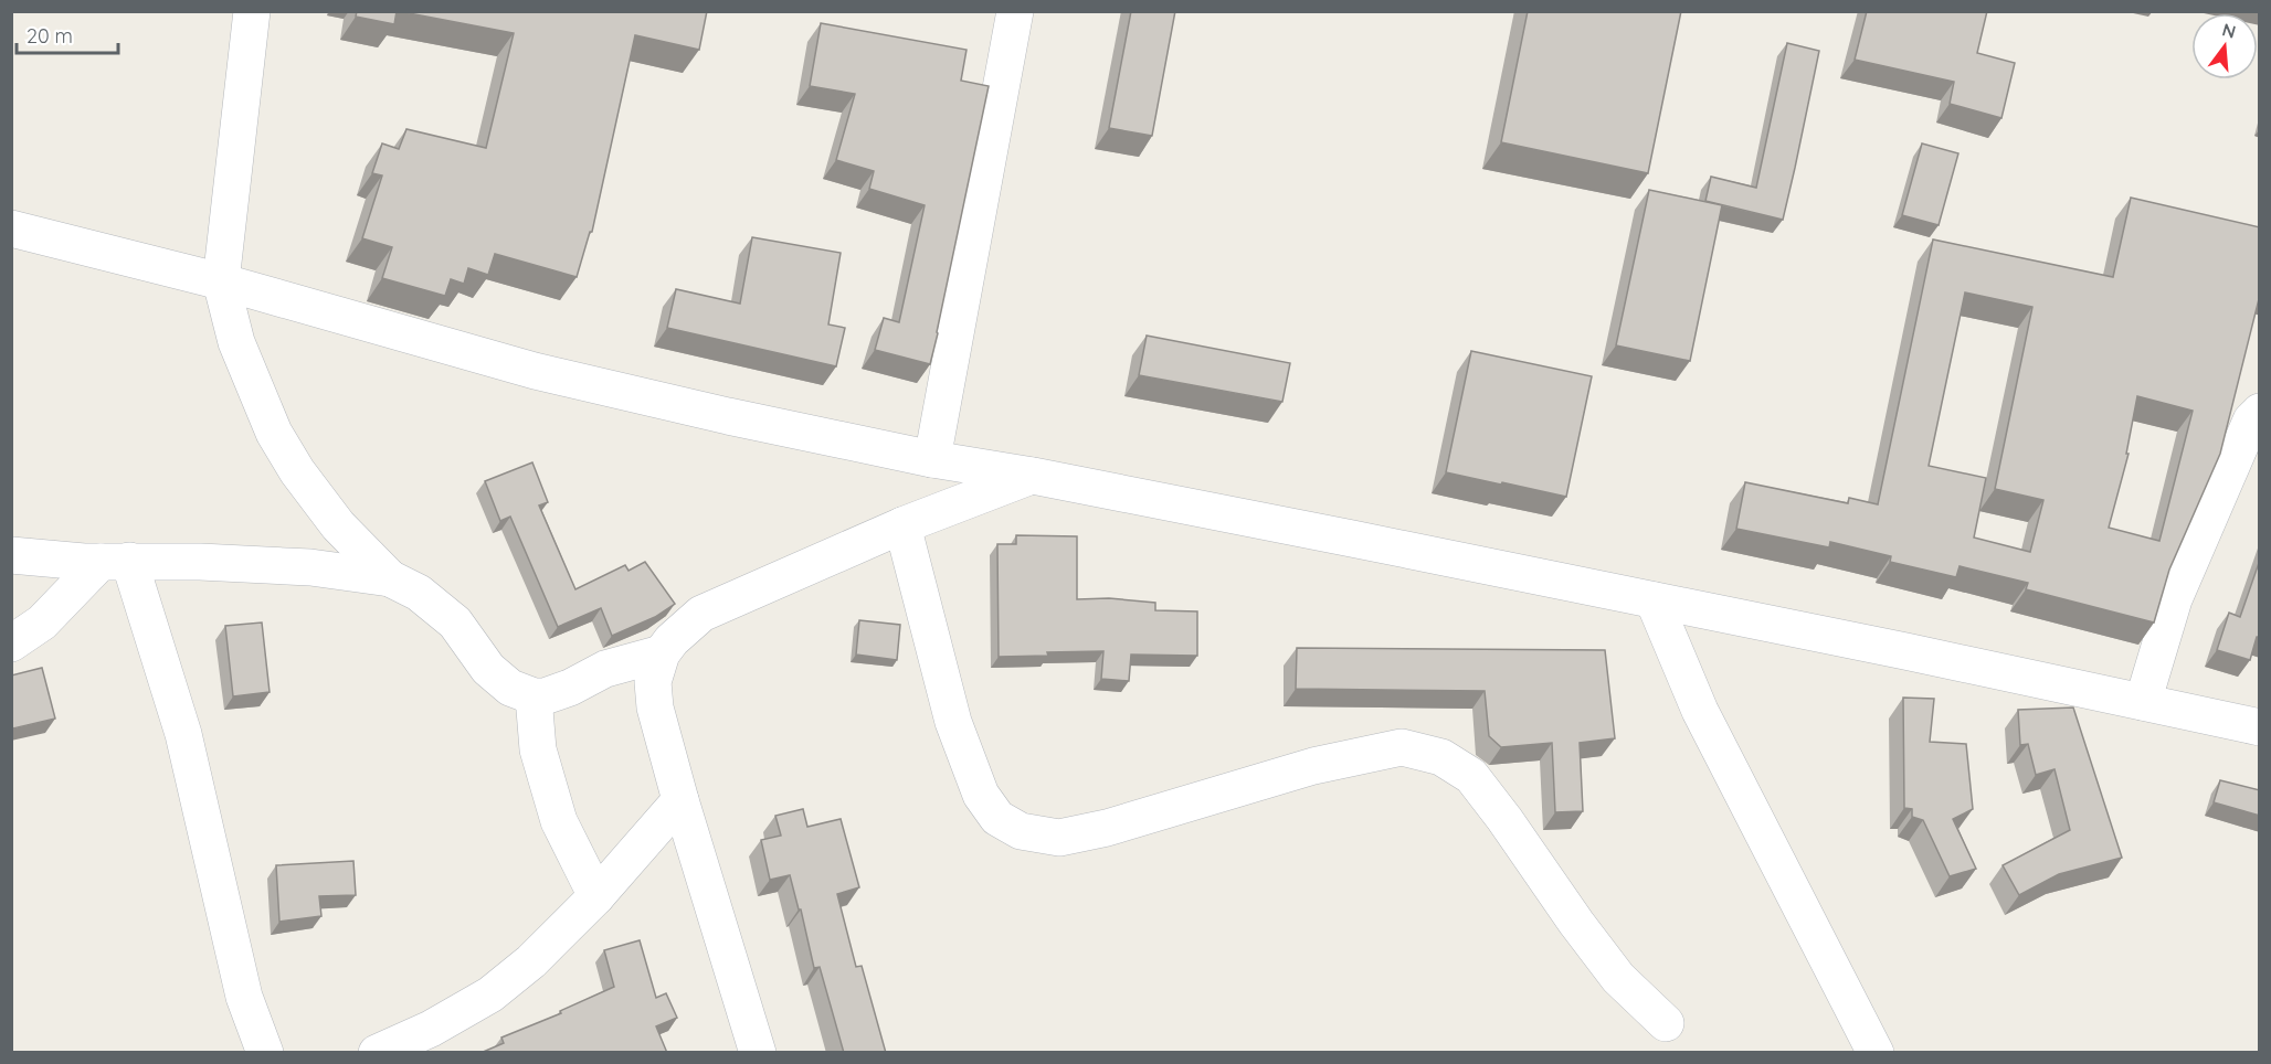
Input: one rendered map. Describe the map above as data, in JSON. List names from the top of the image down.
{
  "scale_bar": "20 m",
  "north": "top"
}
